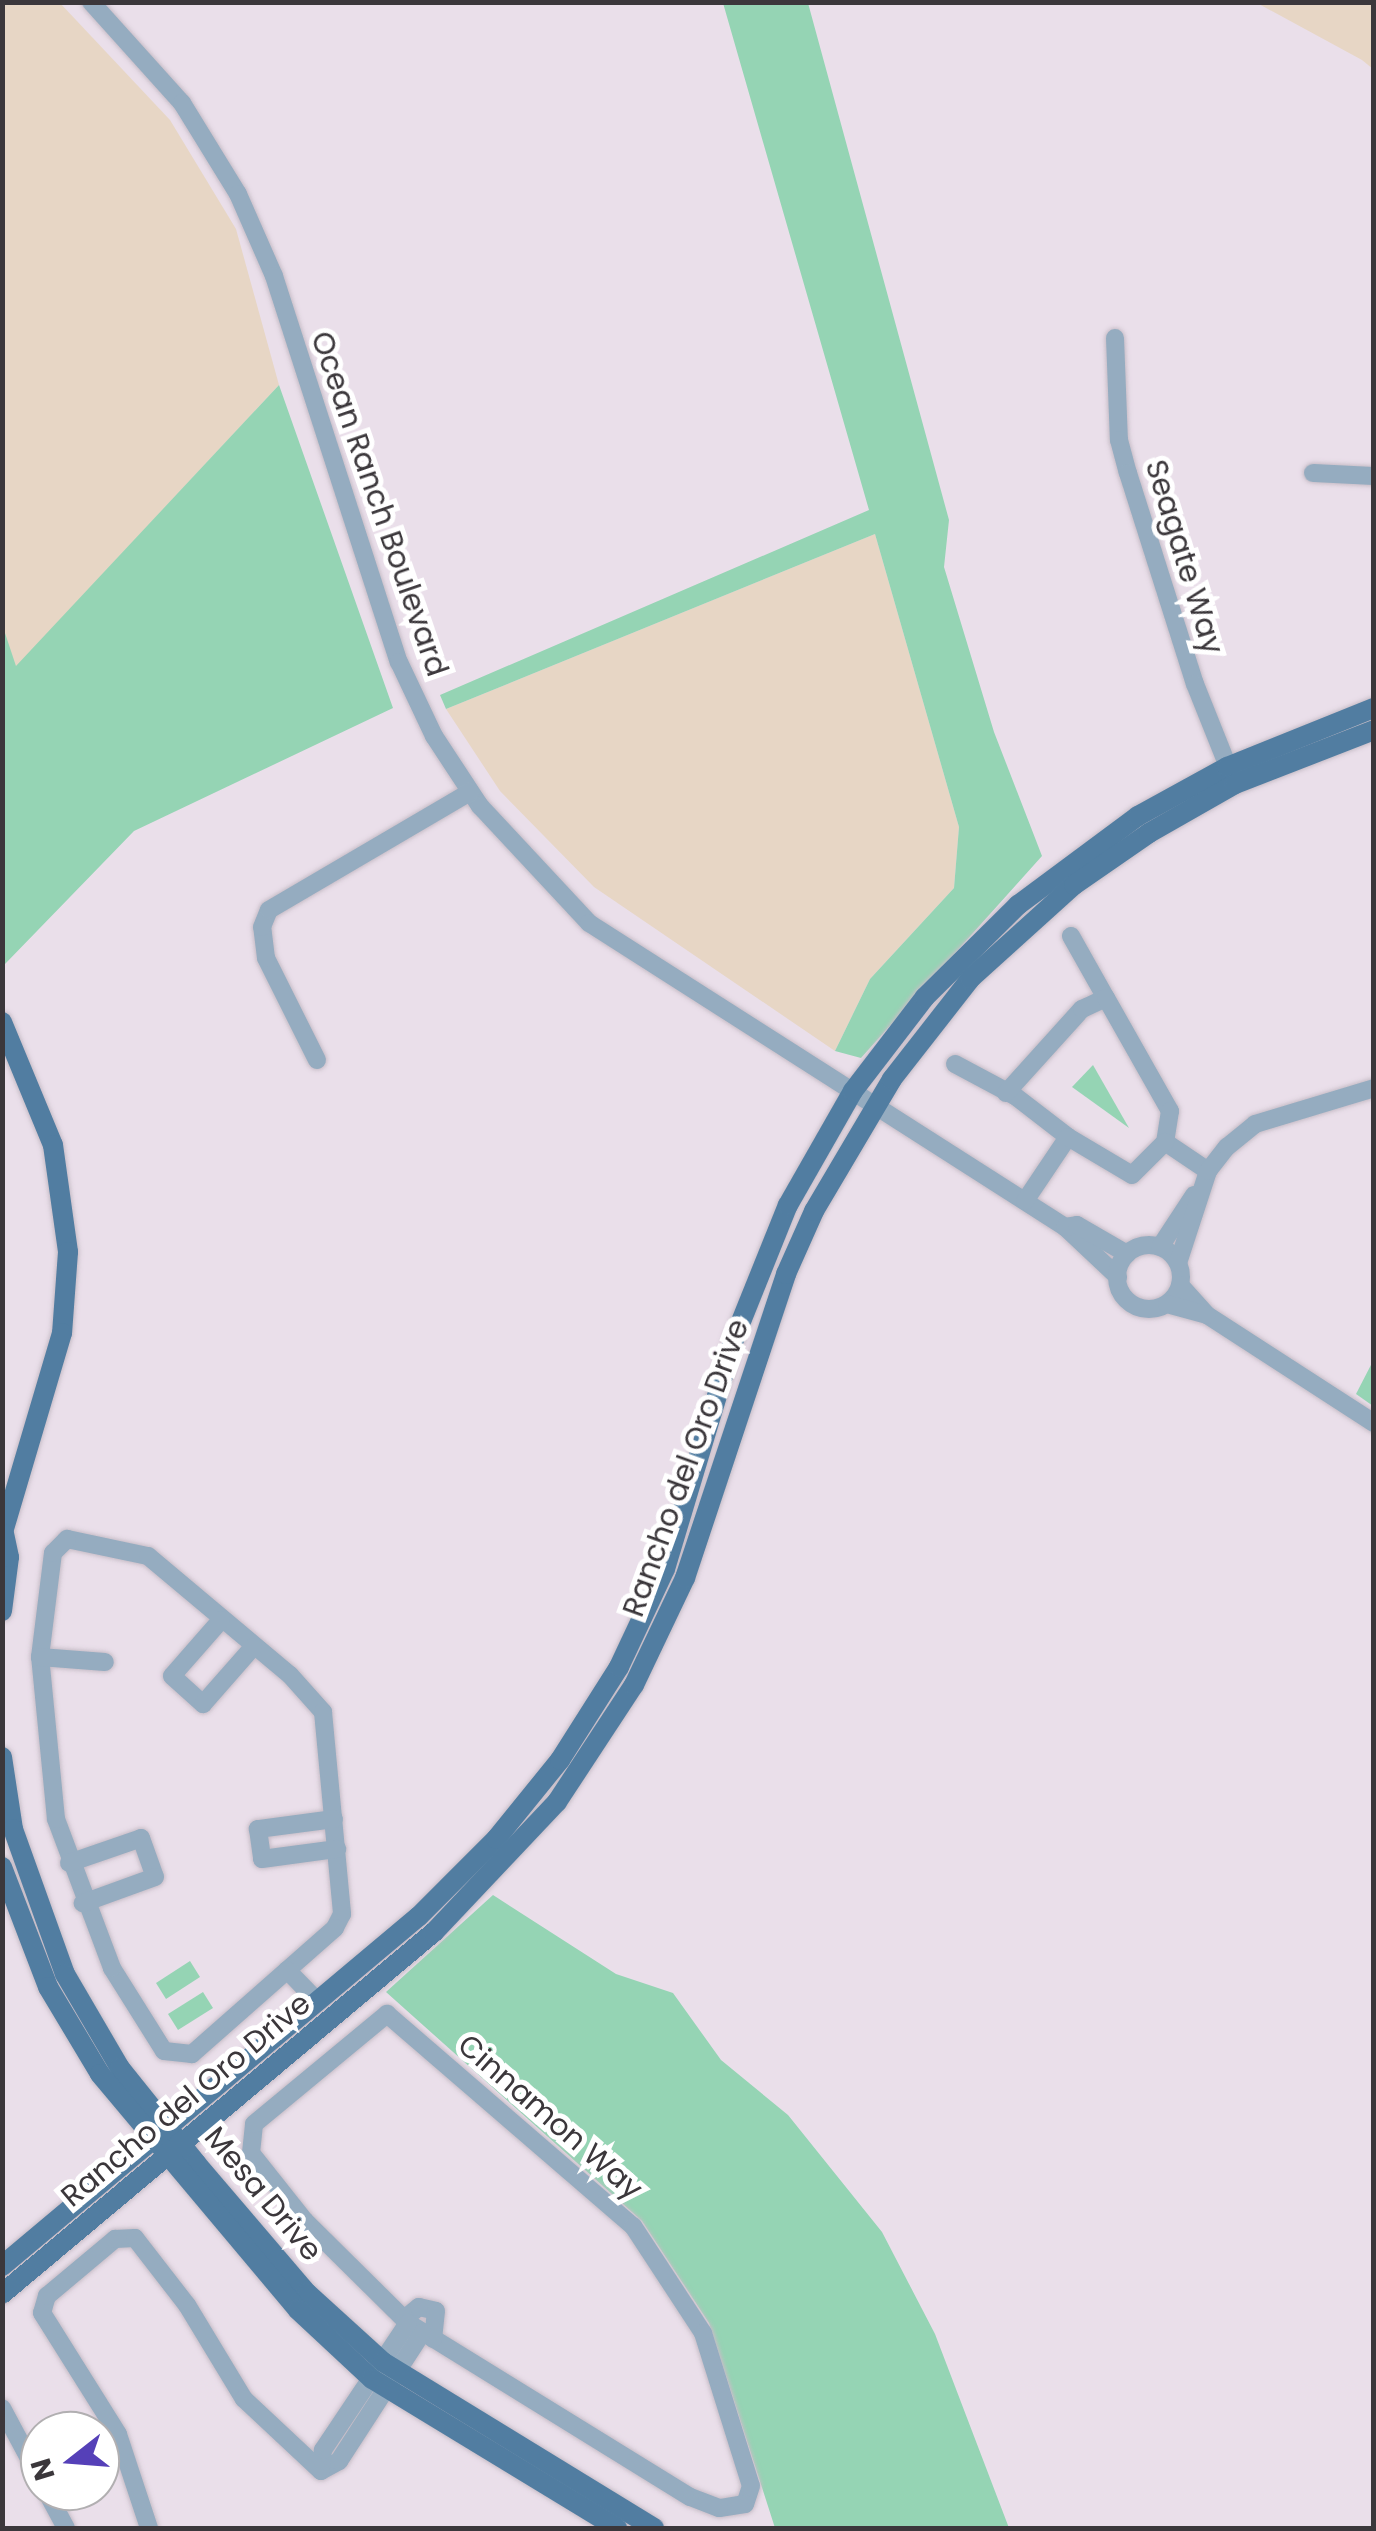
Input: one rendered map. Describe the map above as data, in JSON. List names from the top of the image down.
{
  "streets": {
    "main road": ["Rancho del Oro Drive", "Mesa Drive"],
    "street": ["Ocean Ranch Boulevard", "Seagate Way", "Cinnamon Way"]
  },
  "crossings": [
    ["Ocean Ranch Boulevard", "Rancho del Oro Drive"],
    ["Seagate Way", "Rancho del Oro Drive"],
    ["Rancho del Oro Drive", "Mesa Drive"]
  ],
  "north": "left"
}
